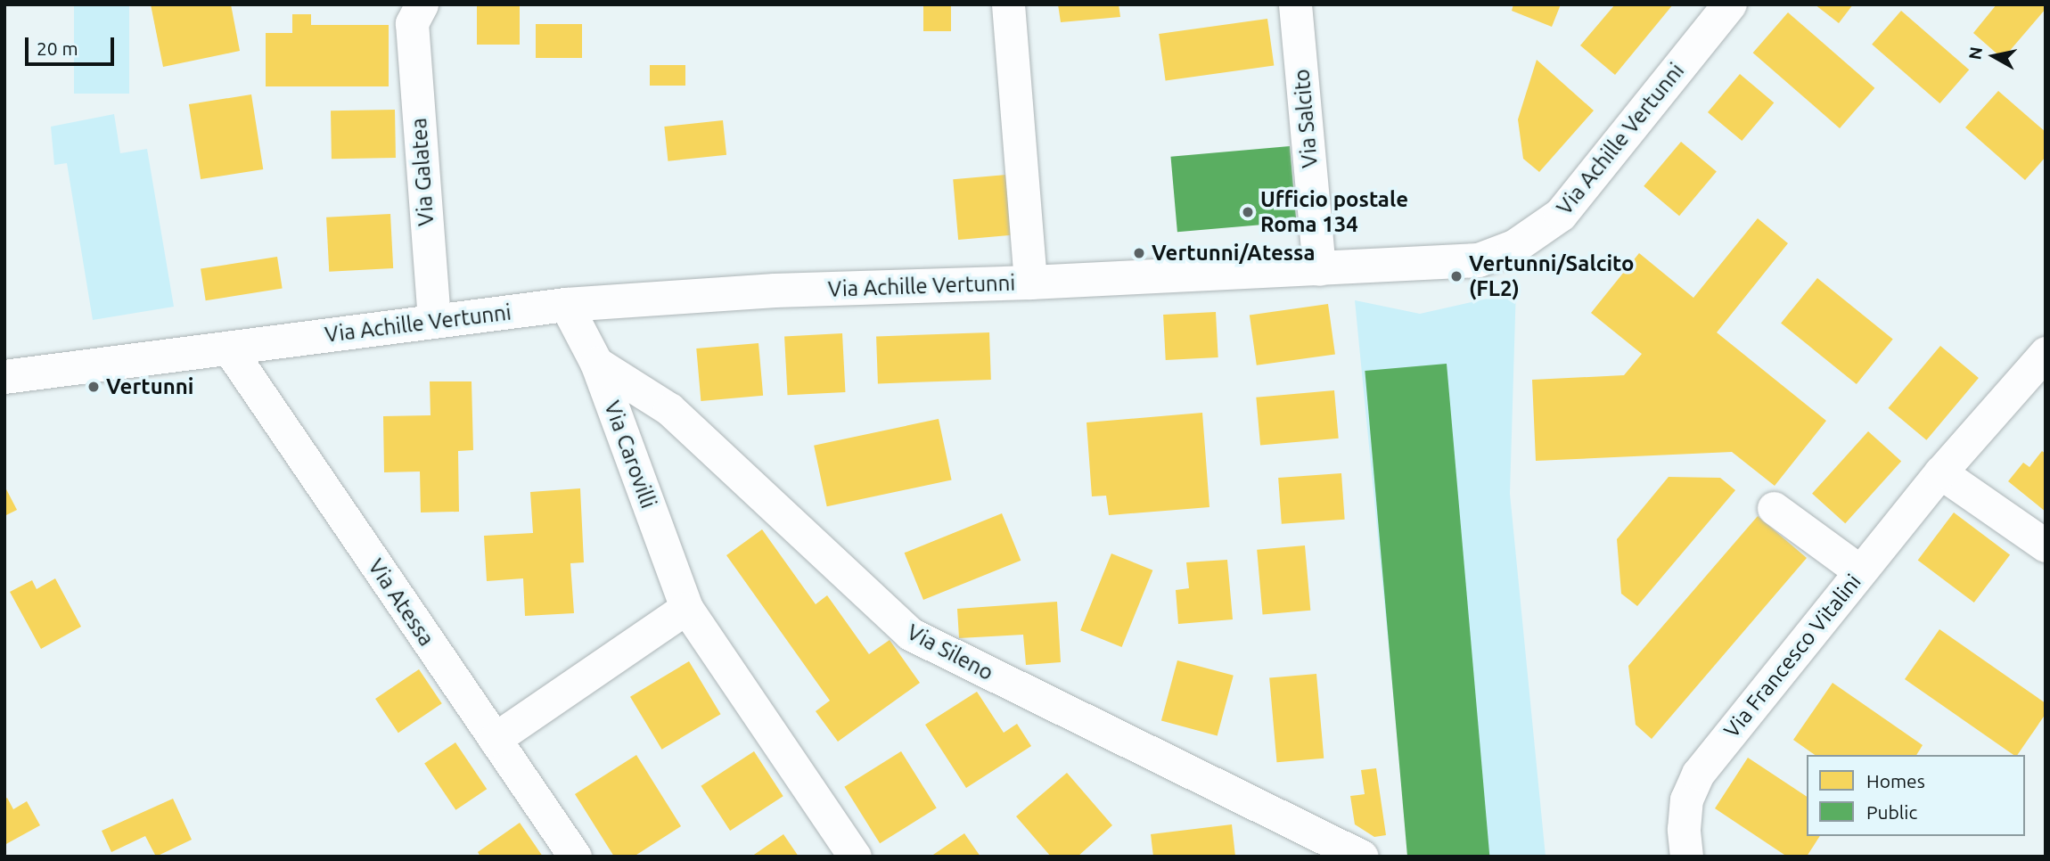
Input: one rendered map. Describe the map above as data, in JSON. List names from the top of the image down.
{
  "streets": {
    "street": [
      "Via Salcito",
      "Via Achille Vertunni",
      "Via Galatea",
      "Via Carovilli",
      "Via Atessa",
      "Via Sileno",
      "Via Francesco Vitalini"
    ]
  },
  "crossings": [
    ["Via Salcito", "Via Achille Vertunni"],
    ["Via Achille Vertunni", "Via Galatea"],
    ["Via Achille Vertunni", "Via Carovilli"],
    ["Via Achille Vertunni", "Via Atessa"],
    ["Via Carovilli", "Via Sileno"]
  ],
  "places": [
    "Ufficio postale Roma 134",
    "Vertunni/Atessa",
    "Vertunni/Salcito (FL2)",
    "Vertunni"
  ],
  "legend": ["Homes", "Public"],
  "scale_bar": "20 m",
  "north": "left"
}
